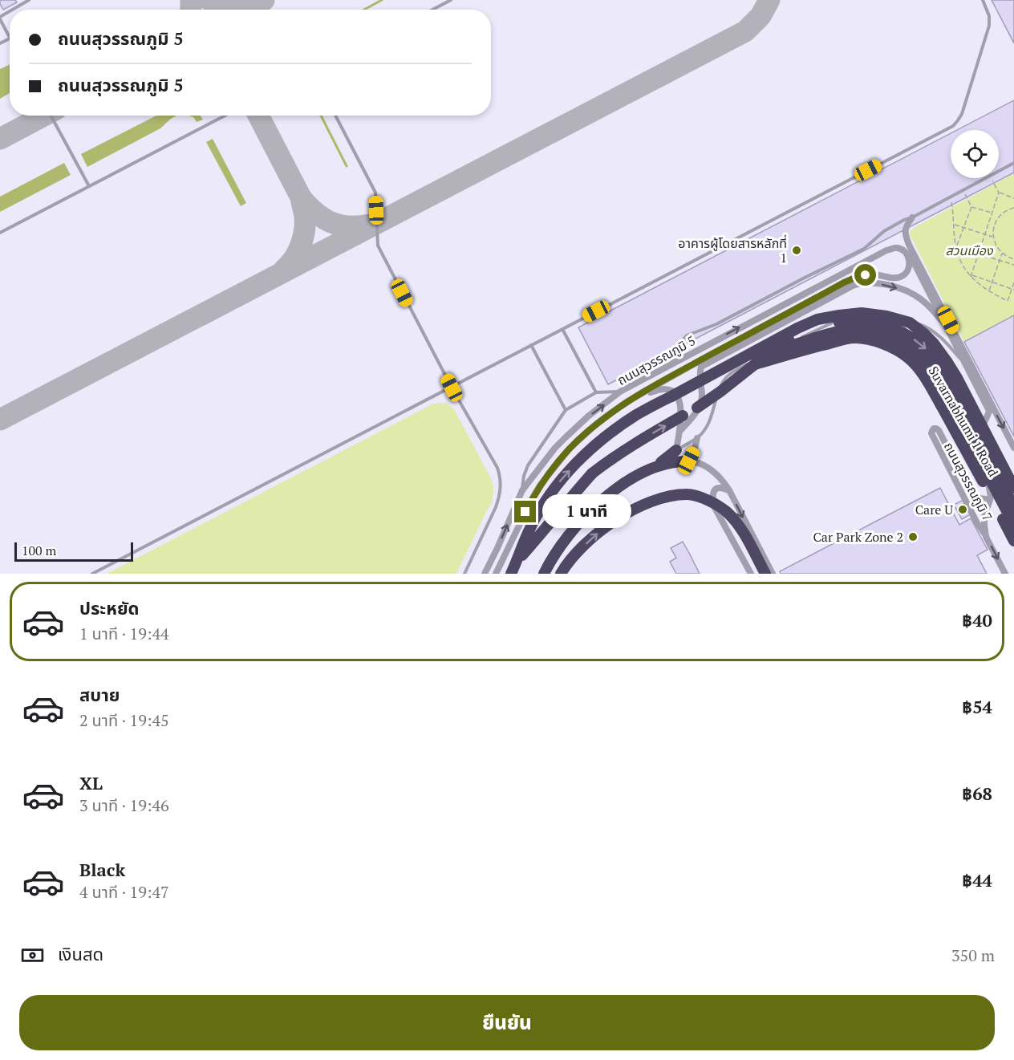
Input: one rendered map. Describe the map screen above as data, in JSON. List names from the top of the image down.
{
  "streets": {
    "highway": ["Suvarnabhumi 1 Road"],
    "street": ["ถนนสุวรรณภูมิ 5", "ถนนสุวรรณภูมิ 7"]
  },
  "parks": ["สวนเมือง"],
  "places": ["อาคารผู้โดยสารหลักที่ 1", "Care U", "Car Park Zone 2"],
  "scale_bar": "100 m",
  "page": {
    "banner": ["ถนนสุวรรณภูมิ 5", "ถนนสุวรรณภูมิ 5"],
    "bubble": "1 นาที",
    "scale": "100 m",
    "list": [
      {
        "name": "ประหยัด",
        "note": "1 นาที · 19:44",
        "value": "฿40"
      },
      {
        "name": "สบาย",
        "note": "2 นาที · 19:45",
        "value": "฿54"
      },
      {
        "name": "XL",
        "note": "3 นาที · 19:46",
        "value": "฿68"
      },
      {
        "name": "Black",
        "note": "4 นาที · 19:47",
        "value": "฿44"
      }
    ],
    "pay": ["เงินสด", "350 m"],
    "buttons": "ยืนยัน"
  }
}
